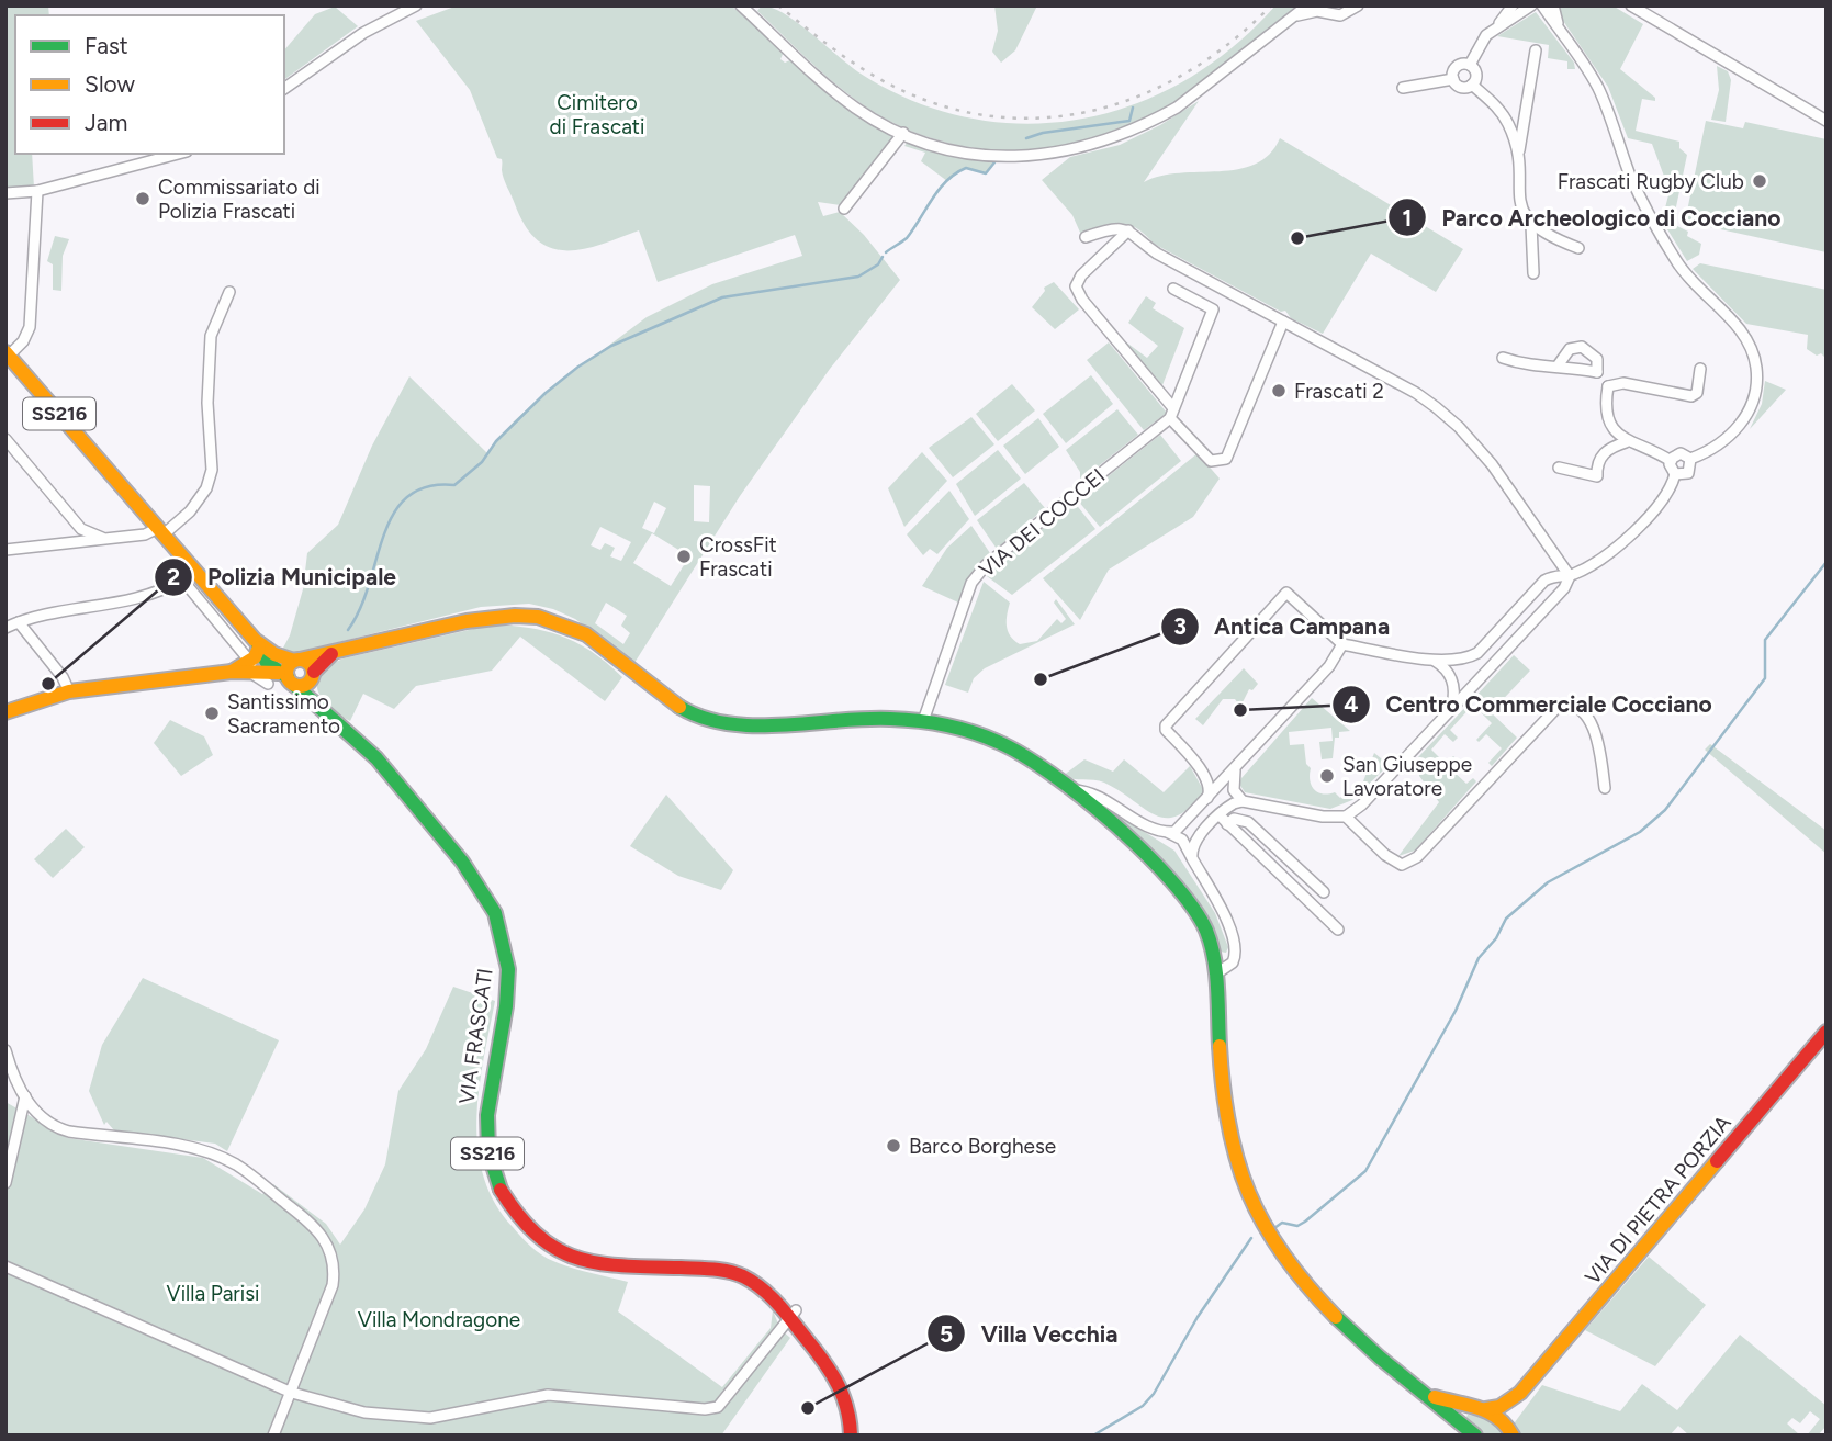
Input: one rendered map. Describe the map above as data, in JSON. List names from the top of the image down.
{
  "streets": {
    "street": [
      "SS216",
      "VIA DEI COCCEI",
      "VIA FRASCATI",
      "VIA DI PIETRA PORZIA"
    ]
  },
  "parks": ["Cimitero di Frascati", "Villa Parisi", "Villa Mondragone"],
  "places": [
    "Frascati Rugby Club",
    "Commissariato di Polizia Frascati",
    "Parco Archeologico di Cocciano",
    "Frascati 2",
    "CrossFit Frascati",
    "Antica Campana",
    "Polizia Municipale",
    "Centro Commerciale Cocciano",
    "Santissimo Sacramento",
    "San Giuseppe Lavoratore",
    "Barco Borghese",
    "Villa Vecchia"
  ],
  "legend": ["Fast", "Slow", "Jam"]
}
